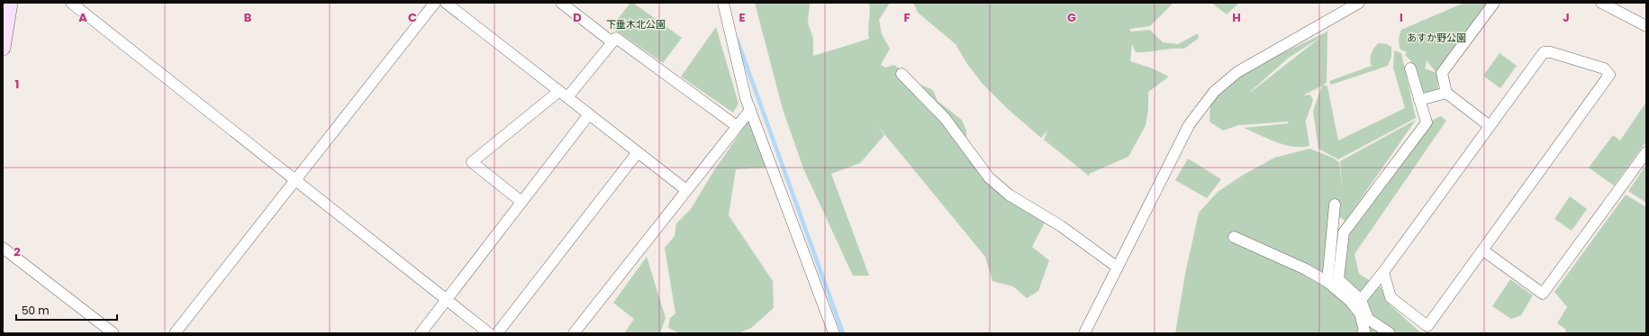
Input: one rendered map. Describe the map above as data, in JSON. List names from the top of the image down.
{
  "parks": ["下垂木北公園", "あすか野公園"],
  "scale_bar": "50 m",
  "grid": {
    "columns": [
      "A",
      "B",
      "C",
      "D",
      "E",
      "F",
      "G",
      "H",
      "I",
      "J"
    ],
    "rows": ["1", "2"]
  }
}
